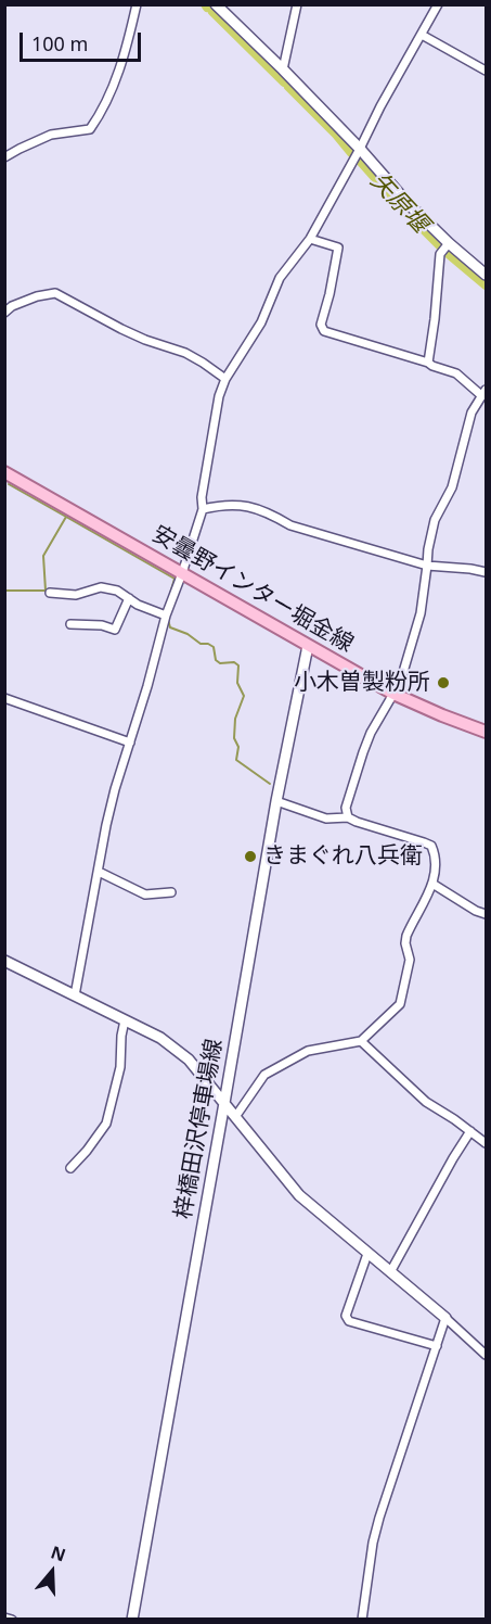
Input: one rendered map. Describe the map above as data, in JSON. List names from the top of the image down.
{
  "streets": {
    "main road": ["安曇野インター堀金線", "梓橋田沢停車場線"]
  },
  "crossings": [
    ["安曇野インター堀金線", "梓橋田沢停車場線"]
  ],
  "water": ["矢原堰"],
  "places": ["小木曽製粉所", "きまぐれ八兵衛"],
  "scale_bar": "100 m",
  "north": "top"
}
